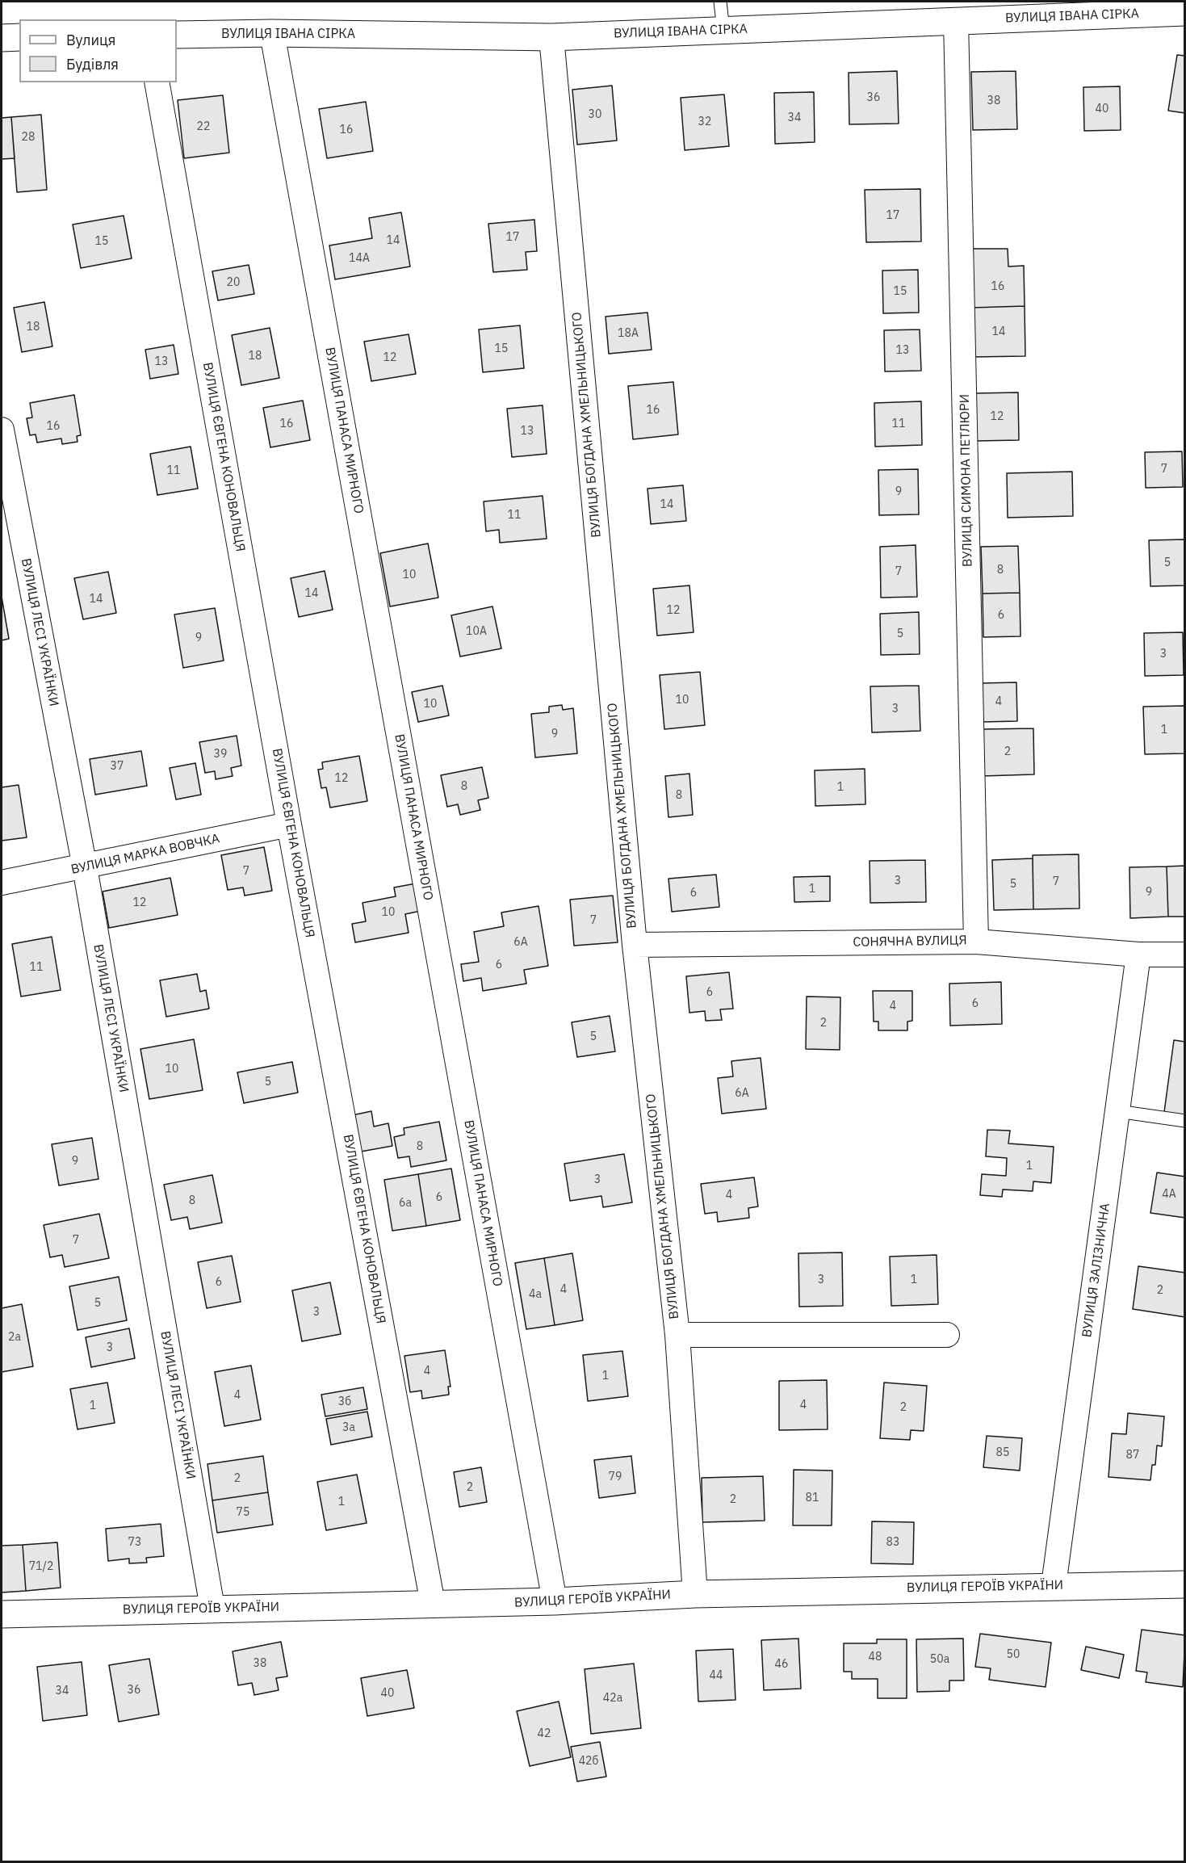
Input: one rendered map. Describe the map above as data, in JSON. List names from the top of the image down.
{
  "streets": {
    "street": [
      "ВУЛИЦЯ ІВАНА СІРКА",
      "ВУЛИЦЯ БОГДАНА ХМЕЛЬНИЦЬКОГО",
      "ВУЛИЦЯ ПАНАСА МИРНОГО",
      "ВУЛИЦЯ ЄВГЕНА КОНОВАЛЬЦЯ",
      "ВУЛИЦЯ СИМОНА ПЕТЛЮРИ",
      "ВУЛИЦЯ ЛЕСІ УКРАЇНКИ",
      "ВУЛИЦЯ МАРКА ВОВЧКА",
      "СОНЯЧНА ВУЛИЦЯ",
      "ВУЛИЦЯ ЗАЛІЗНИЧНА",
      "ВУЛИЦЯ ГЕРОЇВ УКРАЇНИ"
    ]
  },
  "crossings": [
    ["ВУЛИЦЯ ІВАНА СІРКА", "ВУЛИЦЯ БОГДАНА ХМЕЛЬНИЦЬКОГО"],
    ["ВУЛИЦЯ ІВАНА СІРКА", "ВУЛИЦЯ ПАНАСА МИРНОГО"],
    ["ВУЛИЦЯ ІВАНА СІРКА", "ВУЛИЦЯ СИМОНА ПЕТЛЮРИ"],
    ["ВУЛИЦЯ БОГДАНА ХМЕЛЬНИЦЬКОГО", "СОНЯЧНА ВУЛИЦЯ"],
    ["ВУЛИЦЯ БОГДАНА ХМЕЛЬНИЦЬКОГО", "ВУЛИЦЯ ГЕРОЇВ УКРАЇНИ"],
    ["ВУЛИЦЯ ПАНАСА МИРНОГО", "ВУЛИЦЯ ГЕРОЇВ УКРАЇНИ"],
    ["ВУЛИЦЯ ЄВГЕНА КОНОВАЛЬЦЯ", "ВУЛИЦЯ МАРКА ВОВЧКА"],
    ["ВУЛИЦЯ ЄВГЕНА КОНОВАЛЬЦЯ", "ВУЛИЦЯ ГЕРОЇВ УКРАЇНИ"],
    ["ВУЛИЦЯ СИМОНА ПЕТЛЮРИ", "СОНЯЧНА ВУЛИЦЯ"],
    ["ВУЛИЦЯ ЛЕСІ УКРАЇНКИ", "ВУЛИЦЯ МАРКА ВОВЧКА"],
    ["ВУЛИЦЯ ЛЕСІ УКРАЇНКИ", "ВУЛИЦЯ ГЕРОЇВ УКРАЇНИ"],
    ["СОНЯЧНА ВУЛИЦЯ", "ВУЛИЦЯ ЗАЛІЗНИЧНА"],
    ["ВУЛИЦЯ ЗАЛІЗНИЧНА", "ВУЛИЦЯ ГЕРОЇВ УКРАЇНИ"]
  ],
  "house_numbers": [
    "36",
    "38",
    "40",
    "30",
    "34",
    "32",
    "22",
    "16",
    "28",
    "17",
    "17",
    "14",
    "15",
    "14А",
    "20",
    "16",
    "15",
    "18",
    "14",
    "18А",
    "15",
    "13",
    "18",
    "12",
    "13",
    "16",
    "12",
    "16",
    "11",
    "16",
    "13",
    "7",
    "11",
    "9",
    "14",
    "11",
    "5",
    "8",
    "7",
    "10",
    "14",
    "14",
    "12",
    "6",
    "10А",
    "5",
    "9",
    "3",
    "10",
    "4",
    "10",
    "3",
    "1",
    "9",
    "2",
    "39",
    "37",
    "12",
    "8",
    "1",
    "8",
    "7",
    "3",
    "7",
    "5",
    "1",
    "9",
    "6",
    "12",
    "10",
    "7",
    "6А",
    "6",
    "11",
    "6",
    "6",
    "4",
    "2",
    "5",
    "10",
    "5",
    "6А",
    "8",
    "9",
    "1",
    "3",
    "4А",
    "4",
    "6",
    "8",
    "6а",
    "7",
    "3",
    "1",
    "6",
    "4",
    "2",
    "4а",
    "5",
    "3",
    "2а",
    "3",
    "4",
    "1",
    "4",
    "3б",
    "4",
    "1",
    "2",
    "3а",
    "85",
    "87",
    "79",
    "2",
    "2",
    "81",
    "2",
    "1",
    "75",
    "73",
    "83",
    "71/2",
    "50",
    "48",
    "50а",
    "38",
    "46",
    "44",
    "36",
    "34",
    "40",
    "42а",
    "42",
    "42б"
  ],
  "legend": ["Вулиця", "Будівля"]
}
